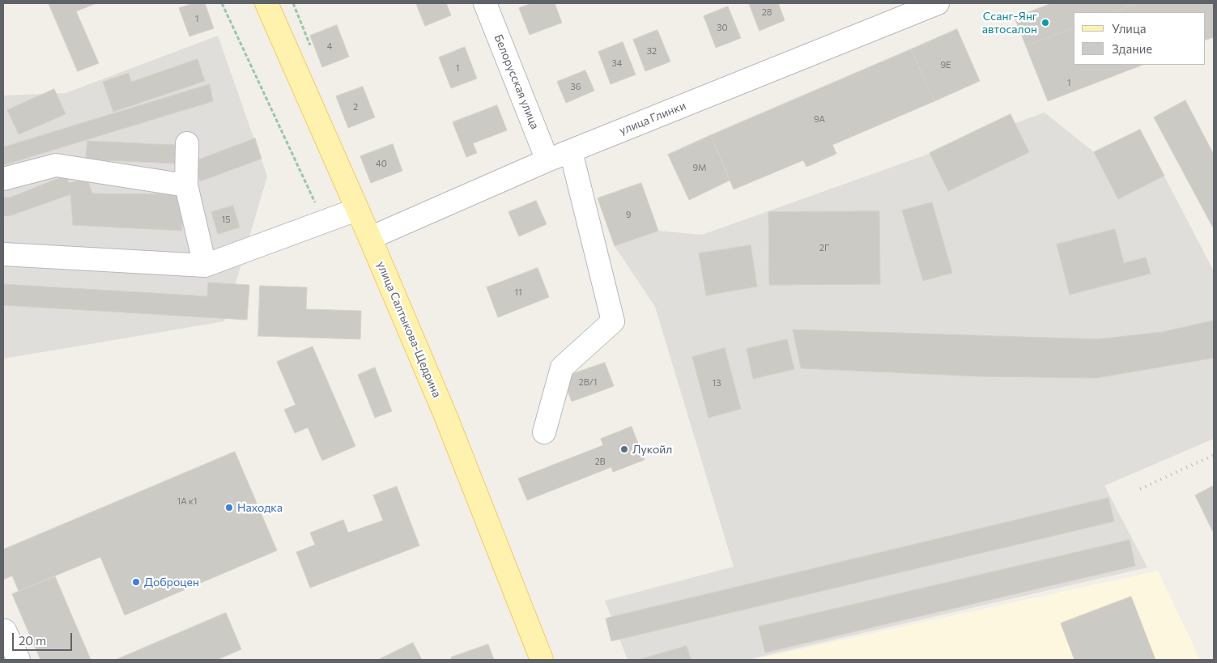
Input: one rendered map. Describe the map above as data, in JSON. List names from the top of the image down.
{
  "streets": {
    "main road": ["улица Салтыкова-Щедрина"],
    "street": ["Белорусская улица", "улица Глинки"]
  },
  "crossings": [
    ["Белорусская улица", "улица Глинки"],
    ["улица Глинки", "улица Салтыкова-Щедрина"]
  ],
  "places": [
    "Ссанг-Янг автосалон",
    "Лукойл",
    "Находка",
    "Доброцен"
  ],
  "house_numbers": [
    "28",
    "1",
    "30",
    "4",
    "32",
    "34",
    "9Е",
    "1",
    "1",
    "36",
    "2",
    "9А",
    "40",
    "9М",
    "9",
    "15",
    "2Г",
    "11",
    "2В/1",
    "13",
    "2В",
    "1А к1"
  ],
  "legend": ["Улица", "Здание"],
  "scale_bar": "20 m"
}
